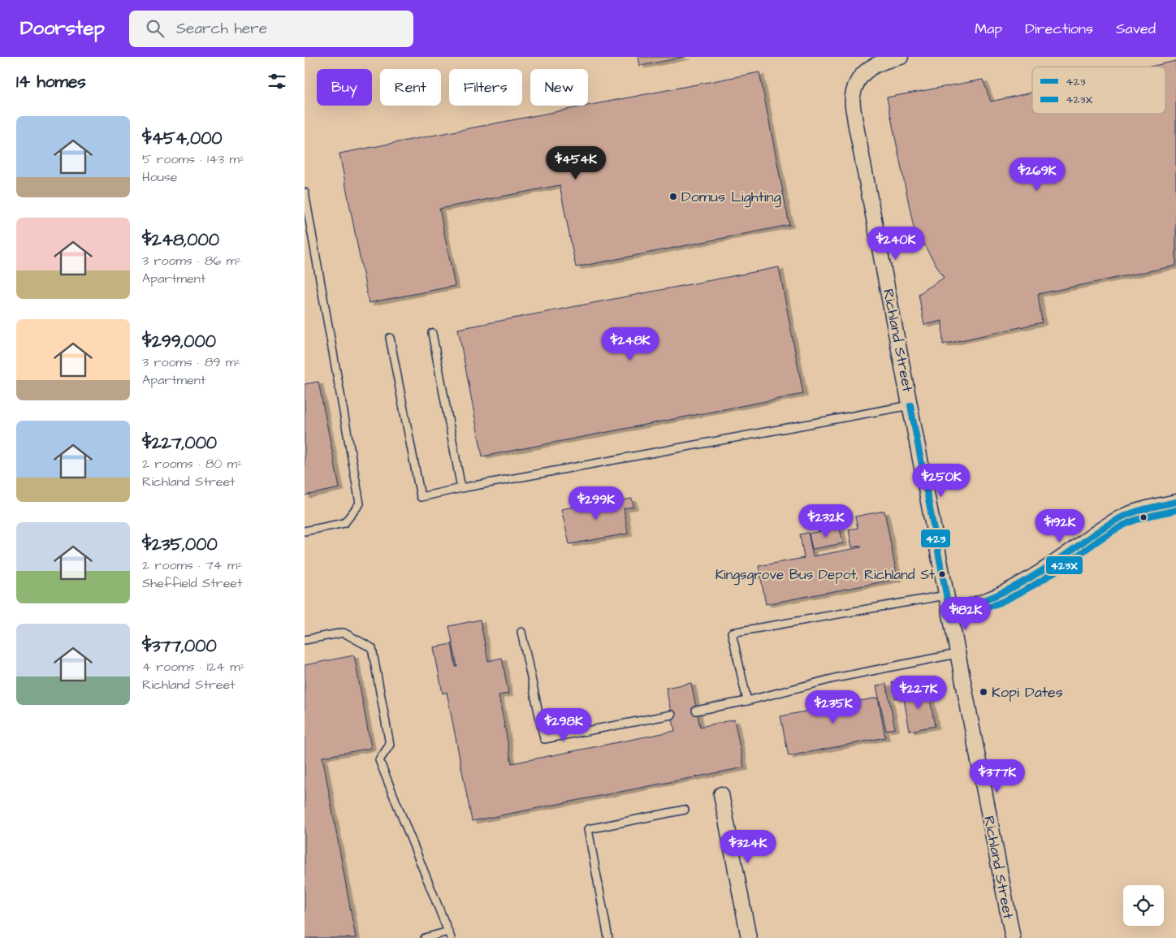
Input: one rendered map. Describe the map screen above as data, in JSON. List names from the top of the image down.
{
  "streets": {
    "street": ["Richland Street"]
  },
  "places": ["Domus Lighting", "Kingsgrove Bus Depot, Richland St", "Kopi Dates"],
  "lines": ["transit line 423", "transit line 423X"],
  "legend": ["423", "423X"],
  "page": {
    "header": "Doorstep",
    "search": "Search here",
    "nav": ["Map", "Directions", "Saved"],
    "heading": "14 homes",
    "chip": [
      "Buy",
      "Rent",
      "Filters",
      "New"
    ],
    "list": [
      {
        "name": "$454,000",
        "note": "5 rooms · 143 m² · House"
      },
      {
        "name": "$248,000",
        "note": "3 rooms · 86 m² · Apartment"
      },
      {
        "name": "$299,000",
        "note": "3 rooms · 89 m² · Apartment"
      },
      {
        "name": "$227,000",
        "note": "2 rooms · 80 m² · Richland Street"
      },
      {
        "name": "$235,000",
        "note": "2 rooms · 74 m² · Sheffield Street"
      },
      {
        "name": "$377,000",
        "note": "4 rooms · 124 m² · Richland Street"
      }
    ],
    "price": [
      "$454K",
      "$269K",
      "$240K",
      "$248K",
      "$250K",
      "$299K",
      "$232K",
      "$192K",
      "$182K",
      "$227K",
      "$235K",
      "$298K",
      "$377K",
      "$324K"
    ]
  }
}
